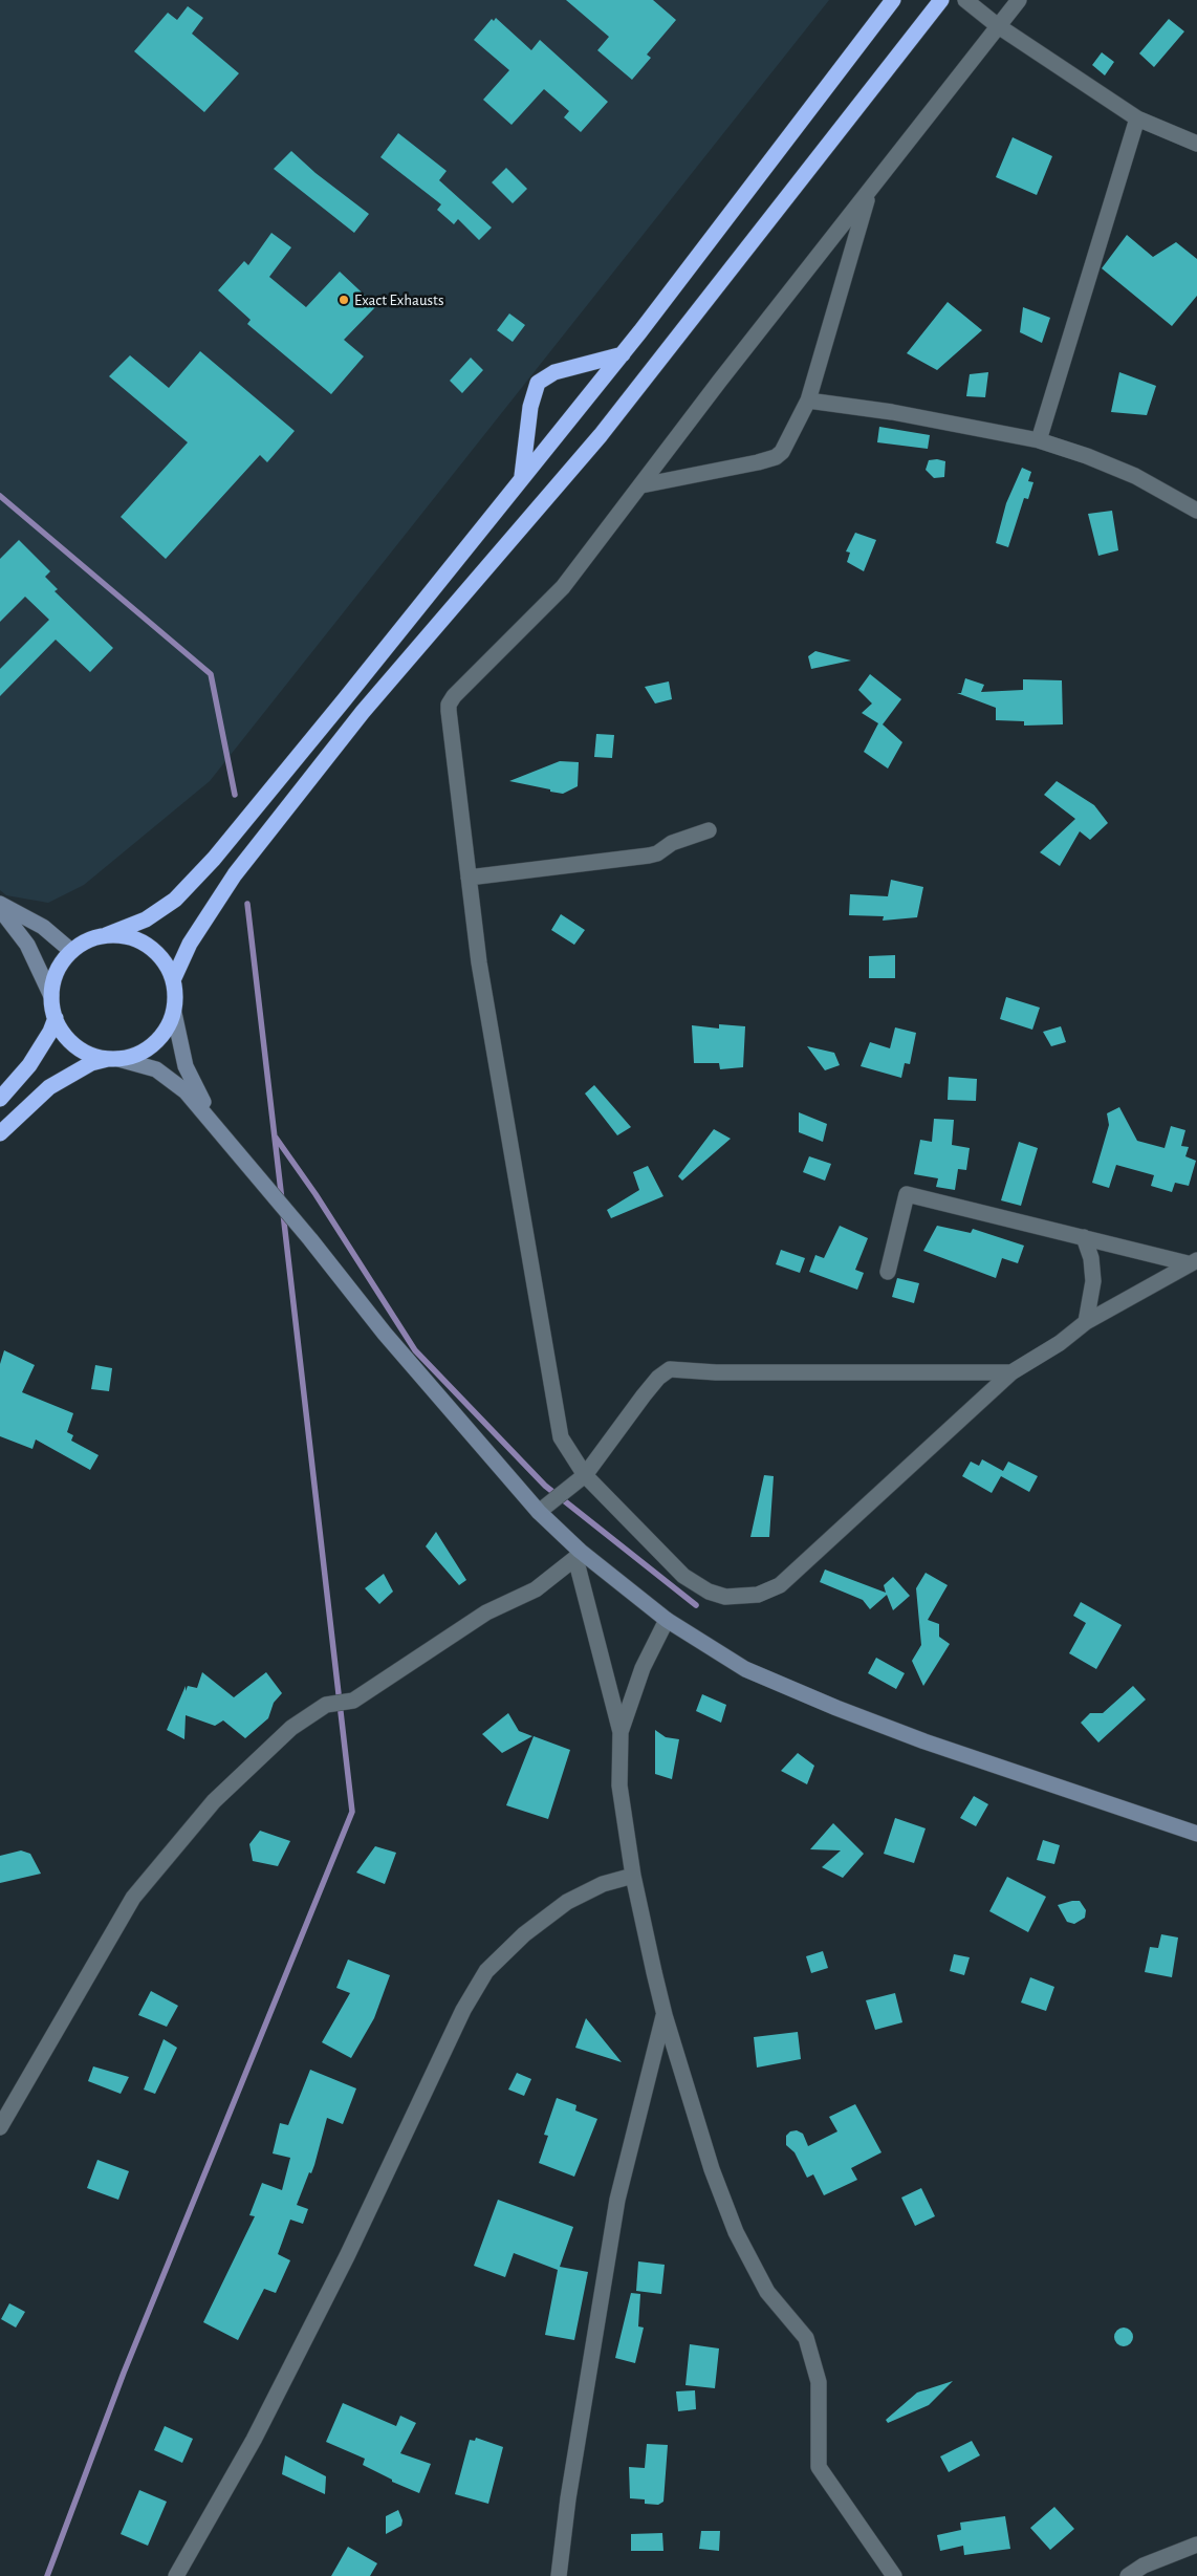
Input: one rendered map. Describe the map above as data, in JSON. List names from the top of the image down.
{
  "places": ["Exact Exhausts"]
}
